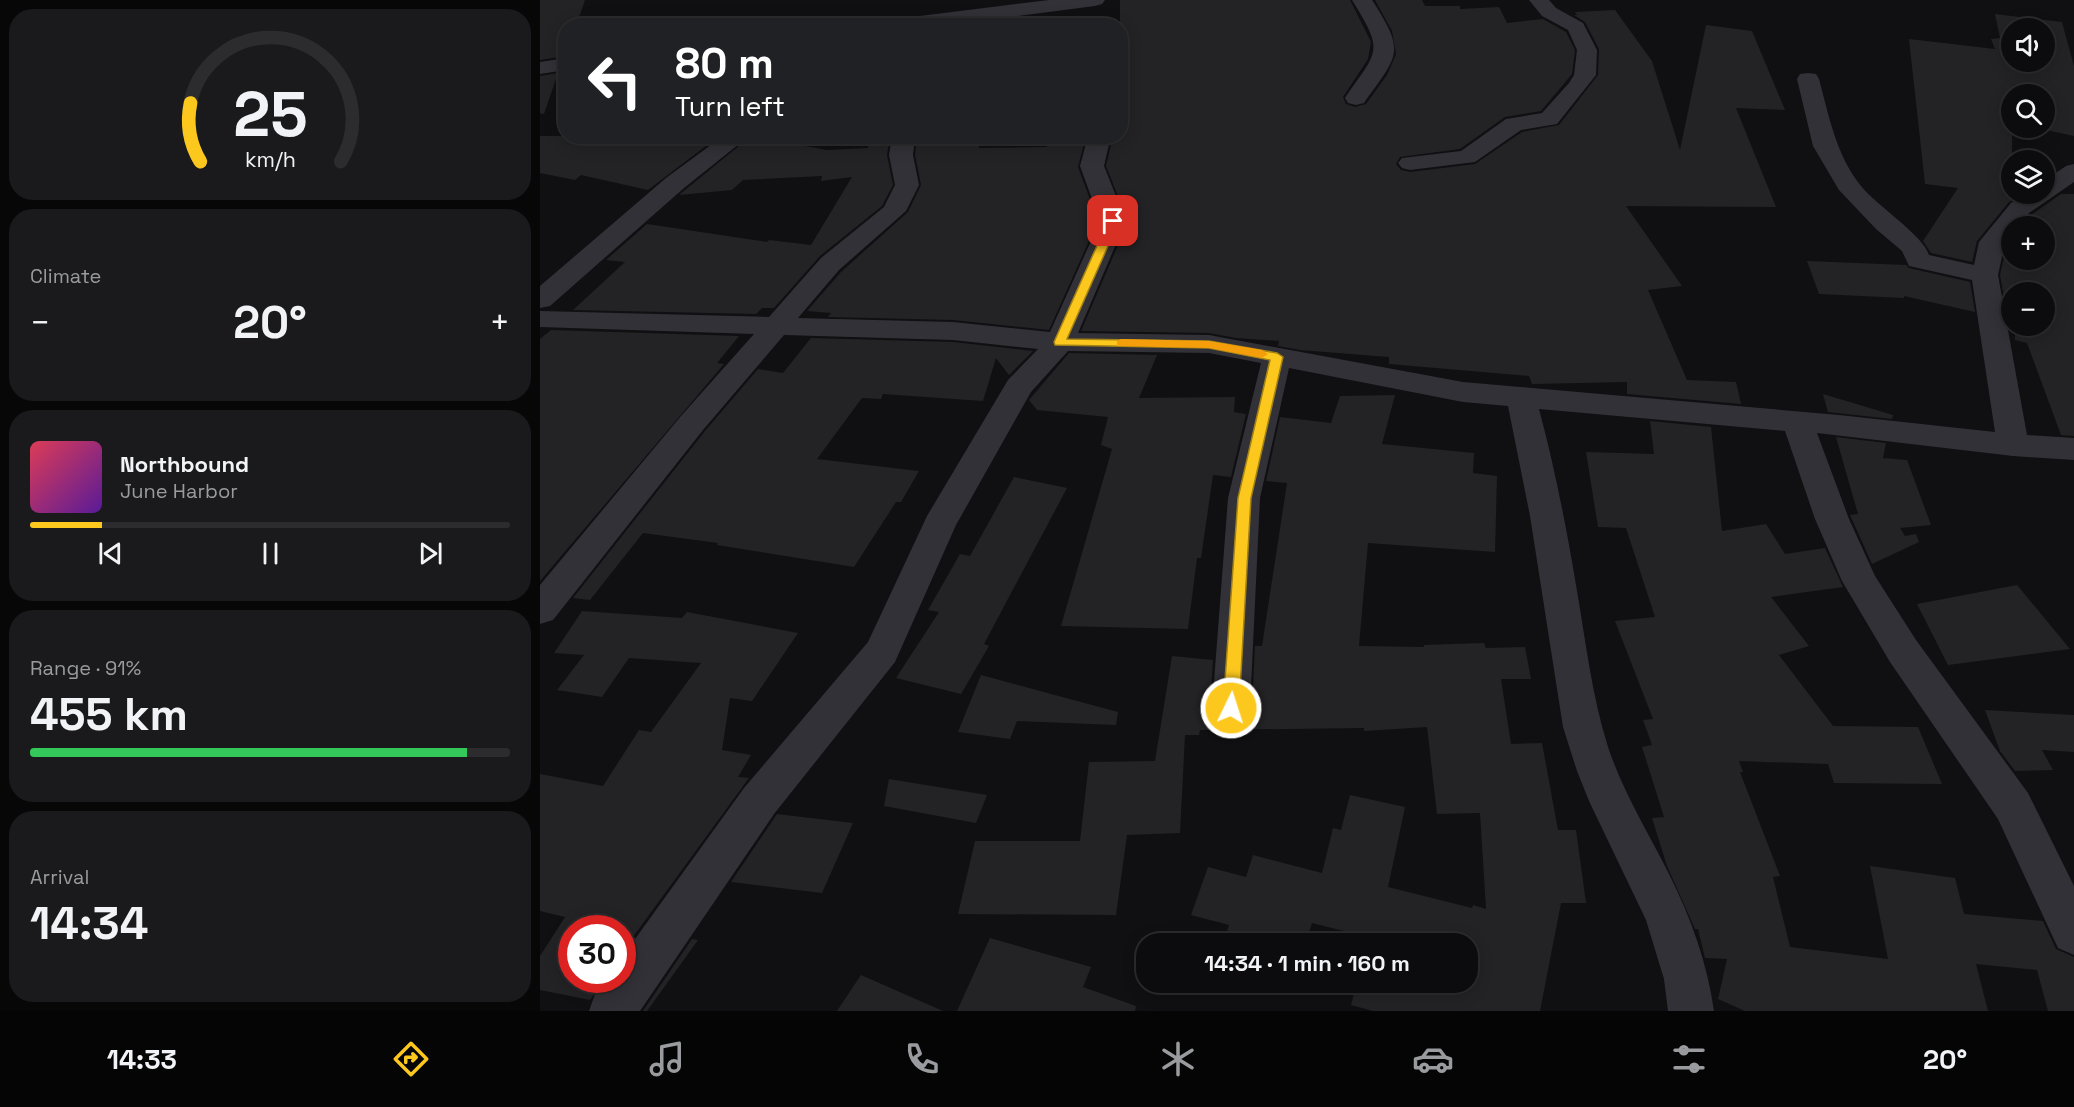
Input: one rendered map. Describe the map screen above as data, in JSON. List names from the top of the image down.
{
  "page": {
    "map_buttons": ["+", "−"],
    "turn": ["80 m", "Turn left"],
    "tile": [
      "Climate",
      ["Range · 91%", "455 km"],
      ["Arrival", "14:34"]
    ],
    "heat": ["−", "20°", "+"],
    "song": ["Northbound", "June Harbor"],
    "limit": "30",
    "trip": "14:34 · 1 min · 160 m",
    "tabs": ["14:33", "20°"],
    "gauge": ["25", "km/h"]
  }
}
